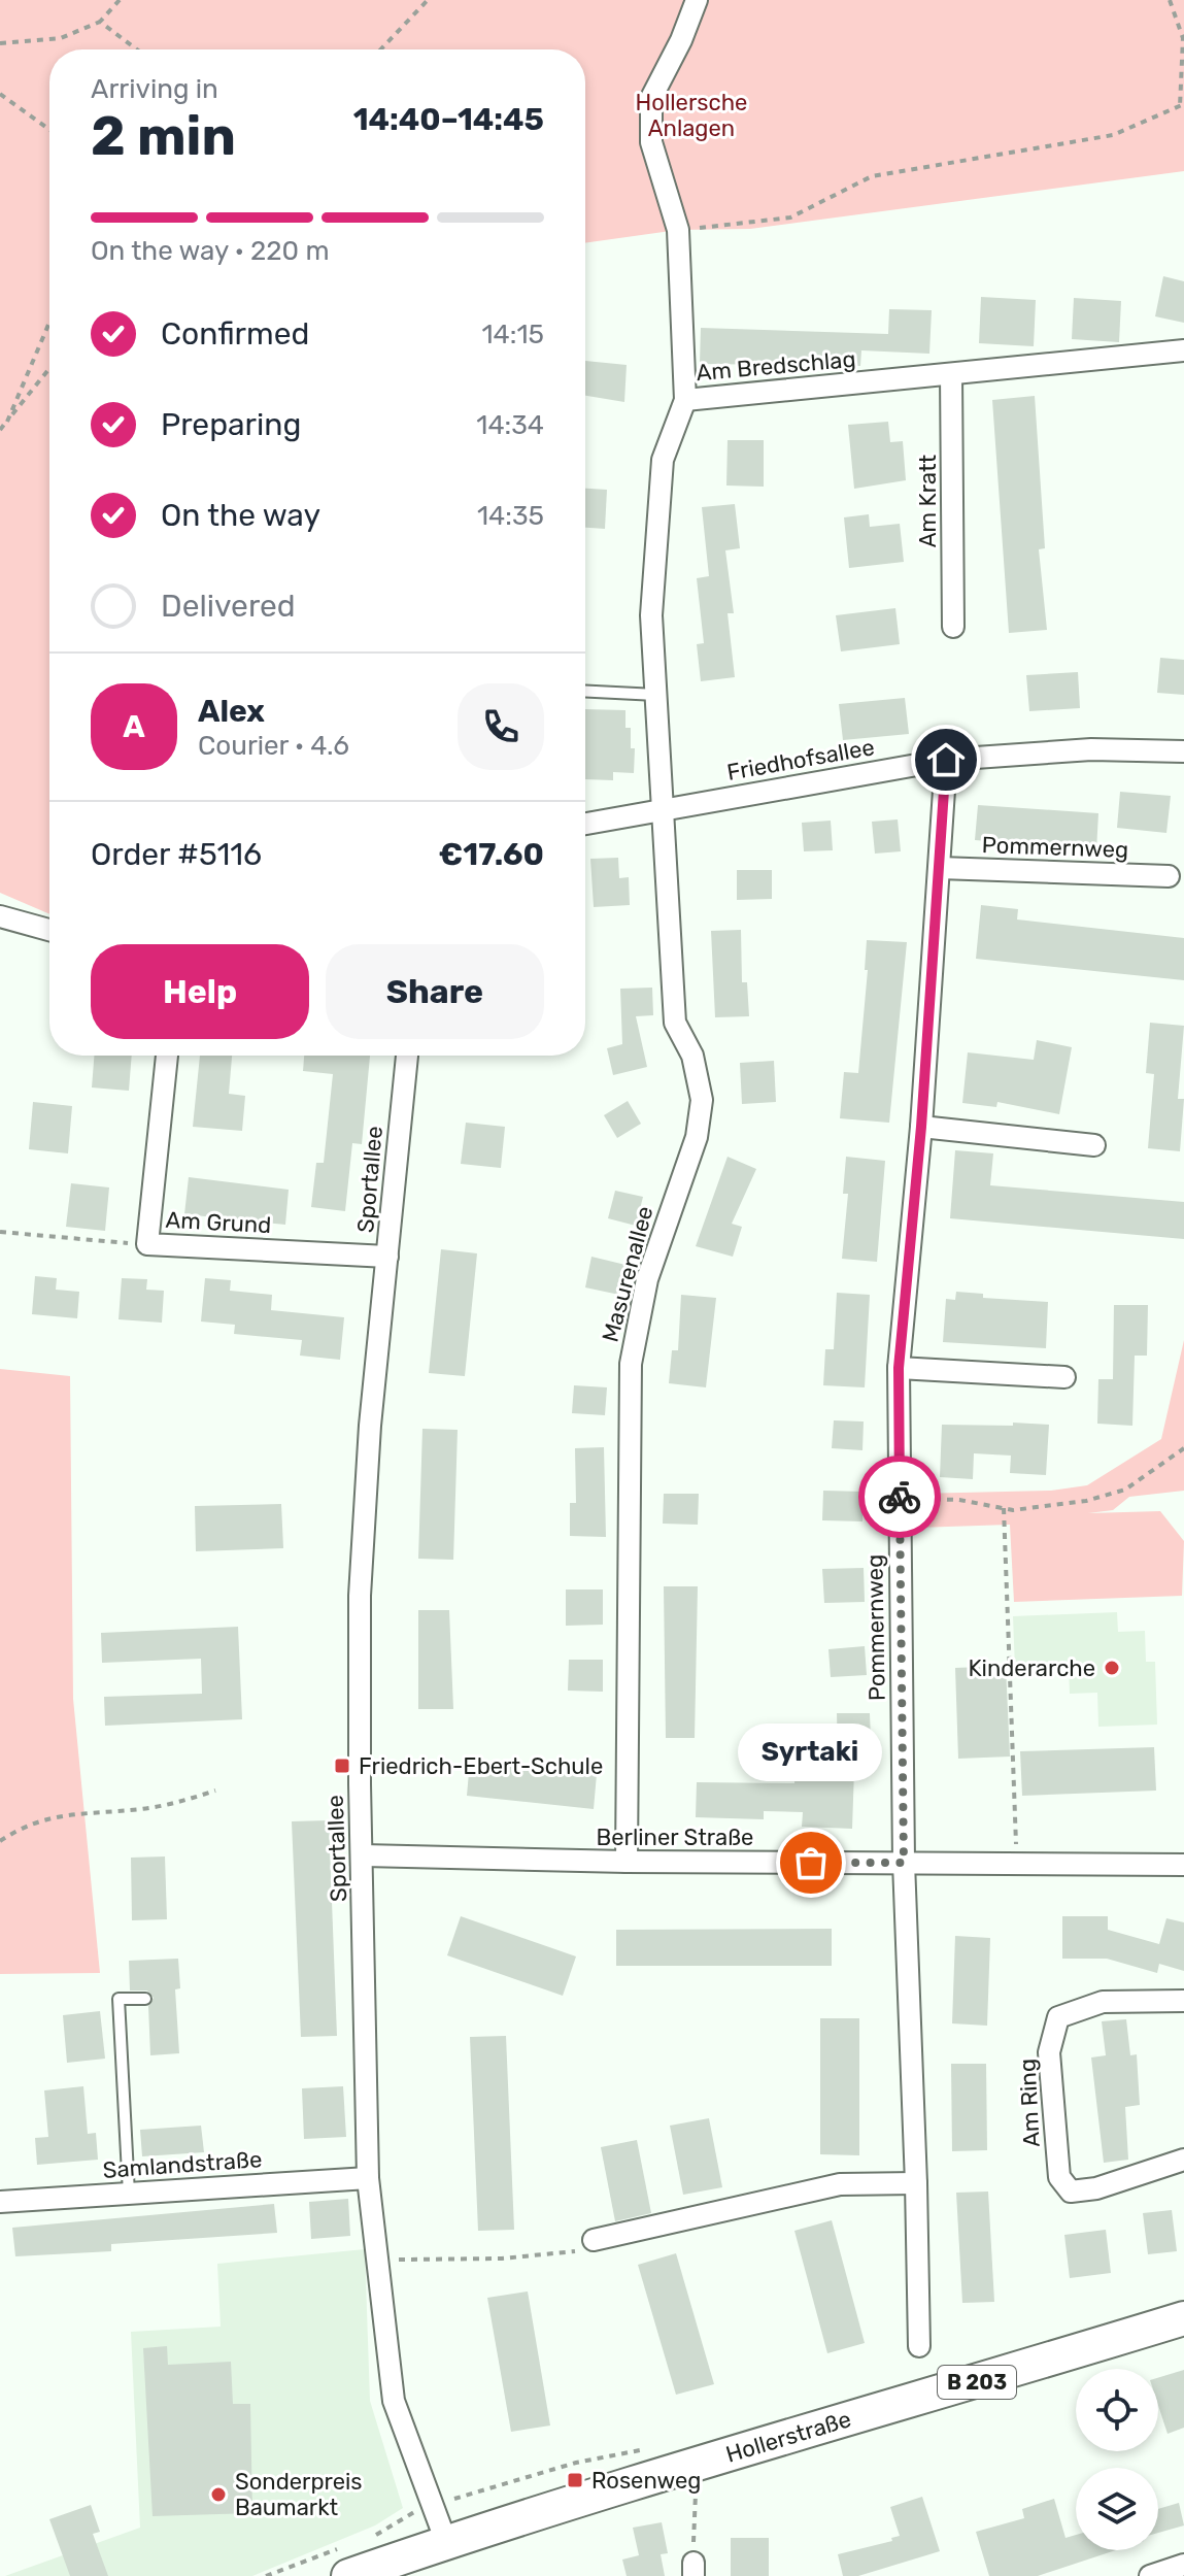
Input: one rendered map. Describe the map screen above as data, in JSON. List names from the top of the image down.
{
  "streets": {
    "main road": ["B 203", "Hollerstraße"],
    "street": [
      "Am Bredschlag",
      "Am Kratt",
      "Friedhofsallee",
      "Pommernweg",
      "Sportallee",
      "Am Grund",
      "Masurenallee",
      "Berliner Straße",
      "Am Ring",
      "Samlandstraße"
    ]
  },
  "crossings": [
    ["Am Bredschlag", "Am Kratt"],
    ["Am Bredschlag", "Friedhofsallee"],
    ["Am Bredschlag", "Masurenallee"],
    ["Friedhofsallee", "Pommernweg"],
    ["Friedhofsallee", "Masurenallee"],
    ["Pommernweg", "Berliner Straße"],
    ["Sportallee", "Am Grund"],
    ["Sportallee", "Berliner Straße"],
    ["Sportallee", "Samlandstraße"],
    ["Sportallee", "Hollerstraße"],
    ["Masurenallee", "Berliner Straße"]
  ],
  "parks": ["Hollersche Anlagen"],
  "places": {
    "other": ["Kinderarche", "Syrtaki", "Sonderpreis Baumarkt"],
    "transit": ["Friedrich-Ebert-Schule", "Rosenweg"]
  },
  "page": {
    "heading": ["2 min", "Arriving in", "14:40–14:45"],
    "panel": [
      "Alex",
      "Courier · 4.6",
      "Order #5116",
      "€17.60"
    ],
    "bar": "On the way · 220 m",
    "list": [
      ["Confirmed", "14:15"],
      ["Preparing", "14:34"],
      ["On the way", "14:35"],
      "Delivered"
    ],
    "round": "A",
    "buttons": ["Help", "Share"],
    "bubble": "Syrtaki"
  }
}
